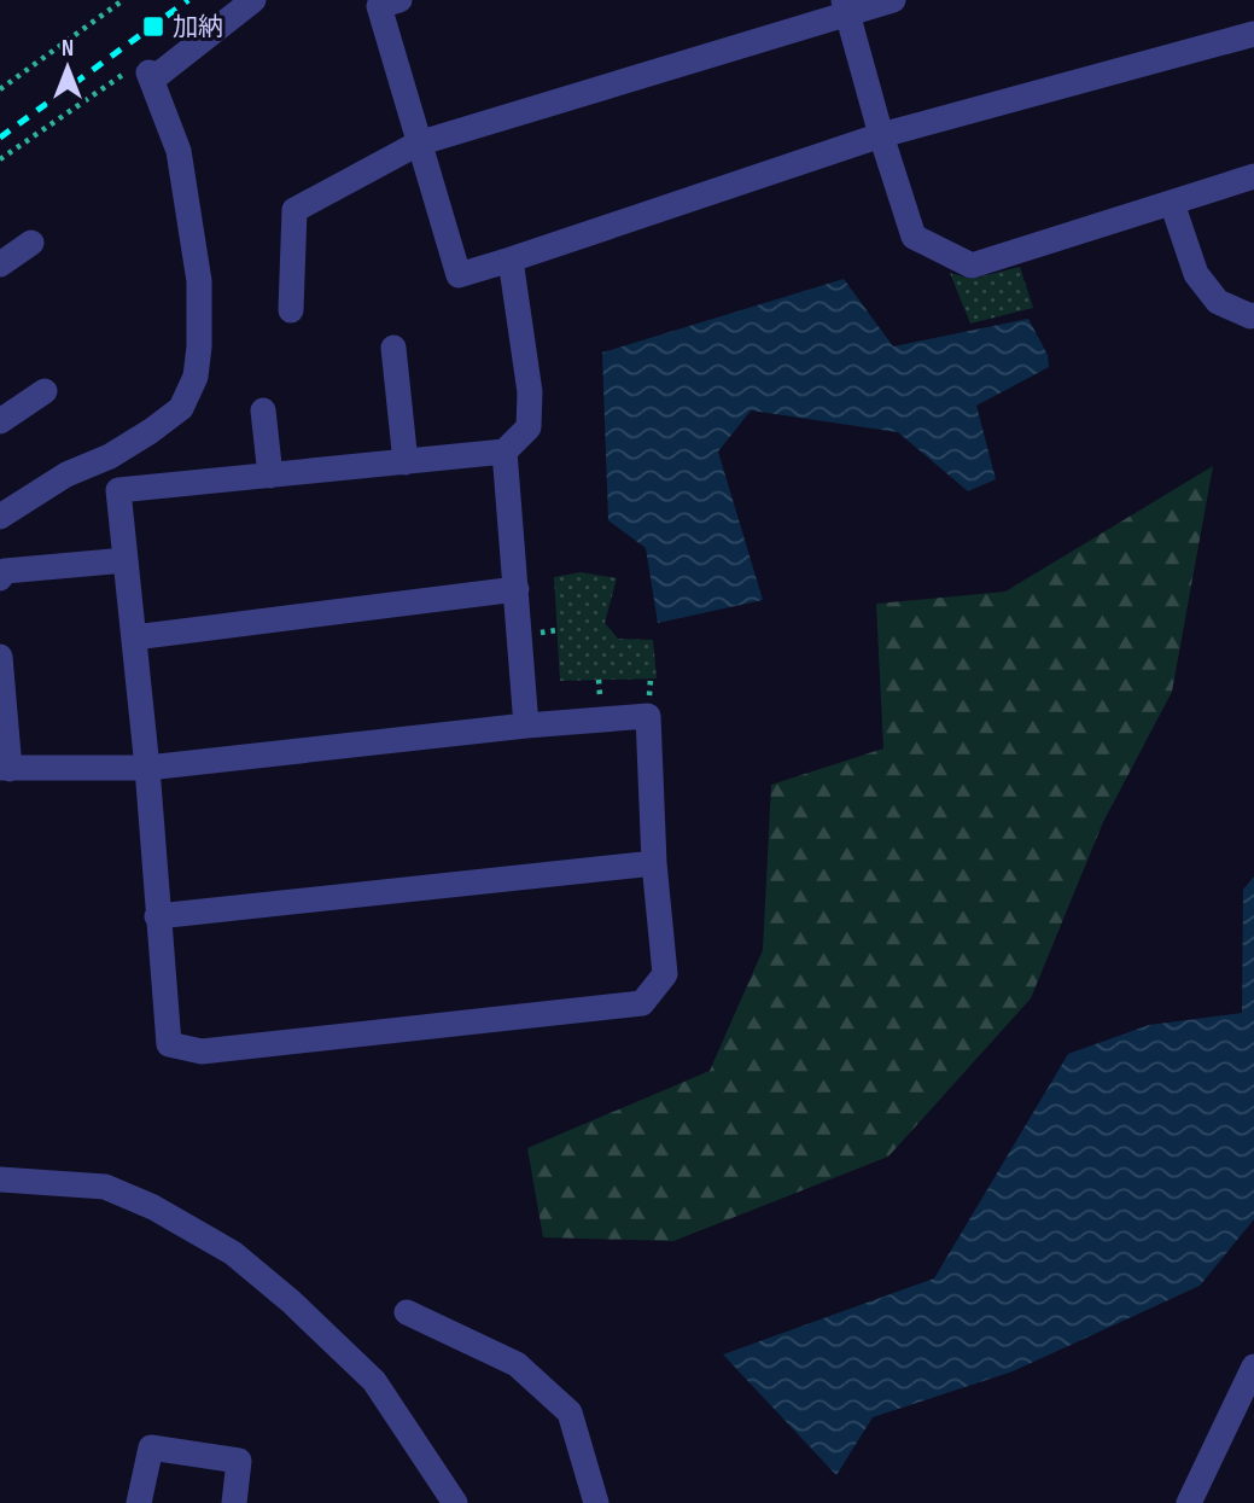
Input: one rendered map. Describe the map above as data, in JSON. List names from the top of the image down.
{
  "places": {
    "transit": ["加納"]
  },
  "north": "top"
}
